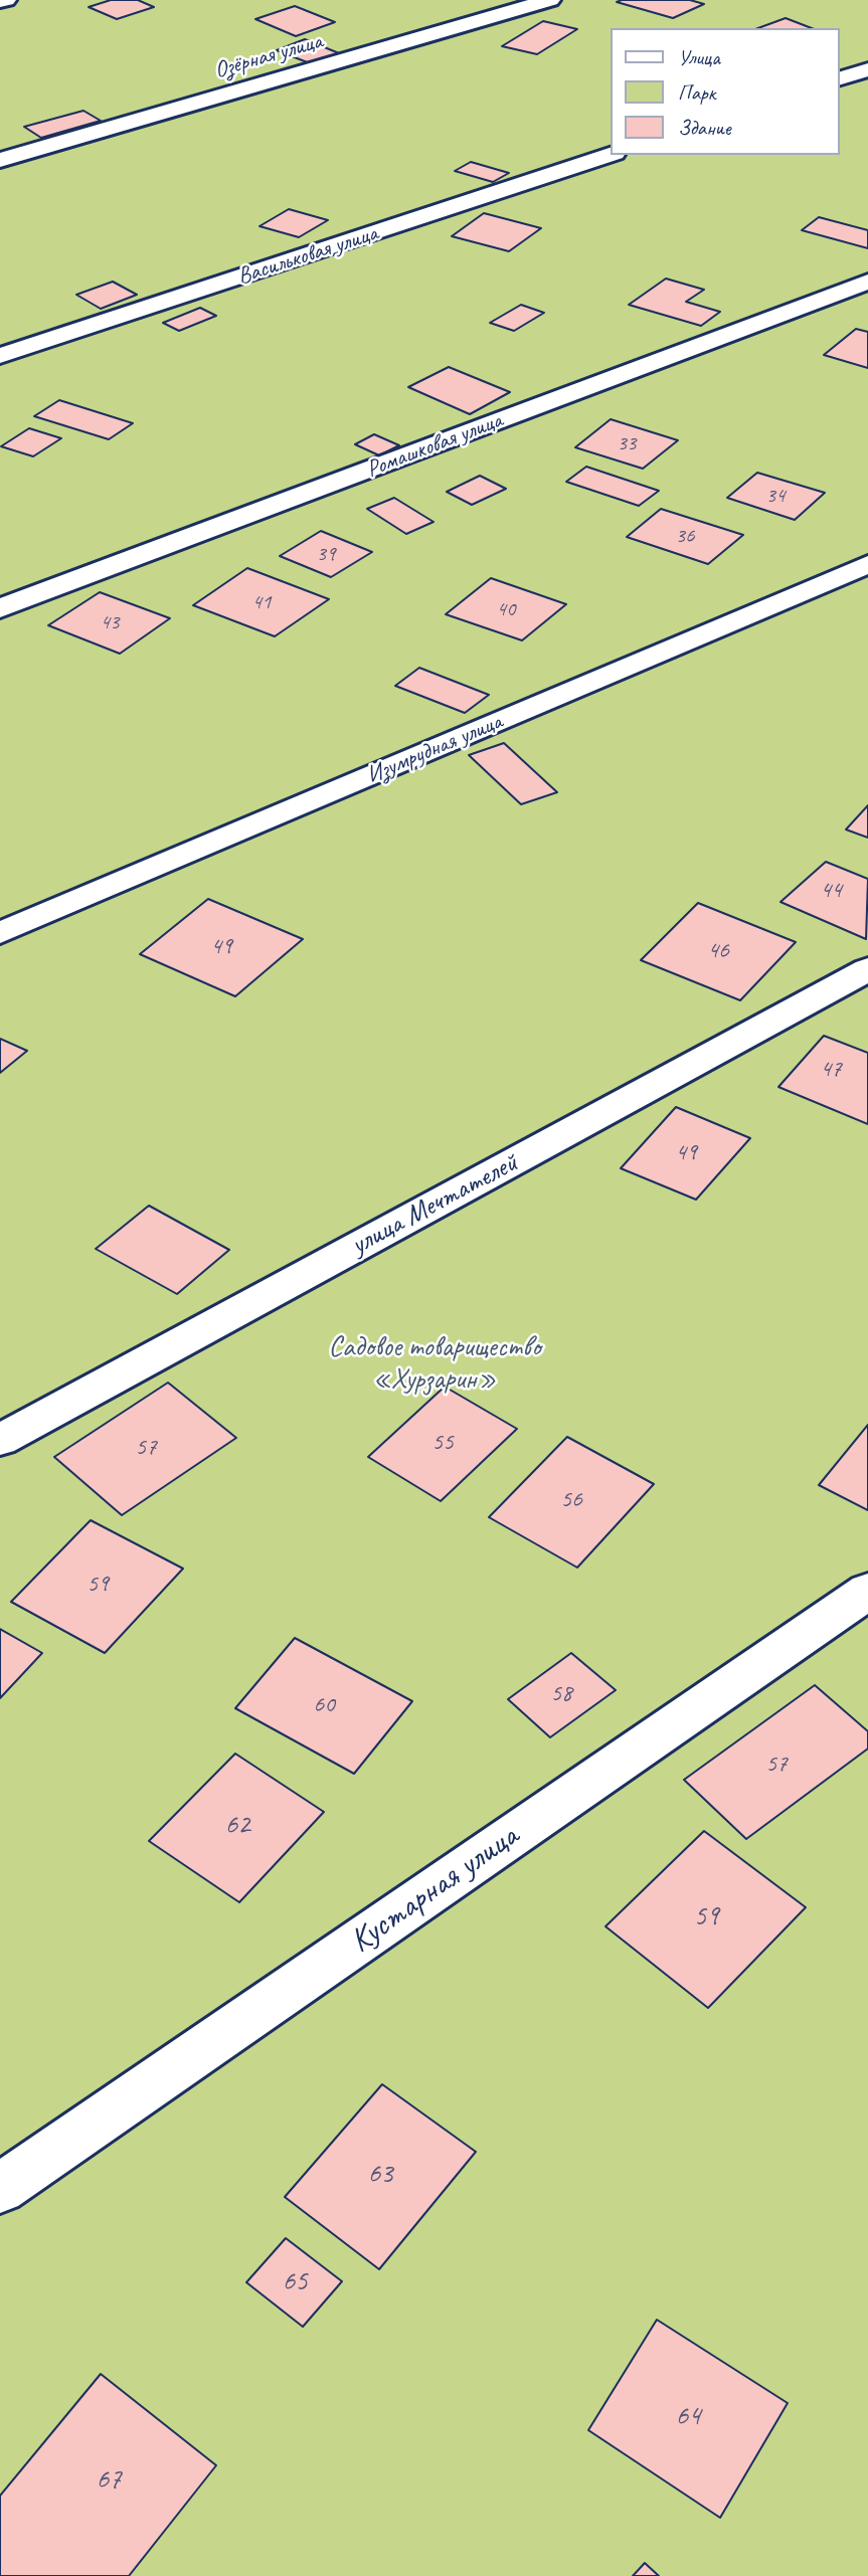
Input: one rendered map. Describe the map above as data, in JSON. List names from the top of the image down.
{
  "streets": {
    "street": [
      "Озёрная улица",
      "Васильковая улица",
      "Ромашковая улица",
      "Изумрудная улица",
      "улица Мечтателей",
      "Кустарная улица"
    ]
  },
  "parks": ["Садовое товарищество «Хурзарин»"],
  "house_numbers": [
    "33",
    "34",
    "36",
    "39",
    "41",
    "40",
    "43",
    "44",
    "49",
    "46",
    "47",
    "49",
    "55",
    "57",
    "56",
    "59",
    "58",
    "60",
    "57",
    "62",
    "59",
    "63",
    "65",
    "64",
    "67"
  ],
  "legend": ["Улица", "Парк", "Здание"]
}
